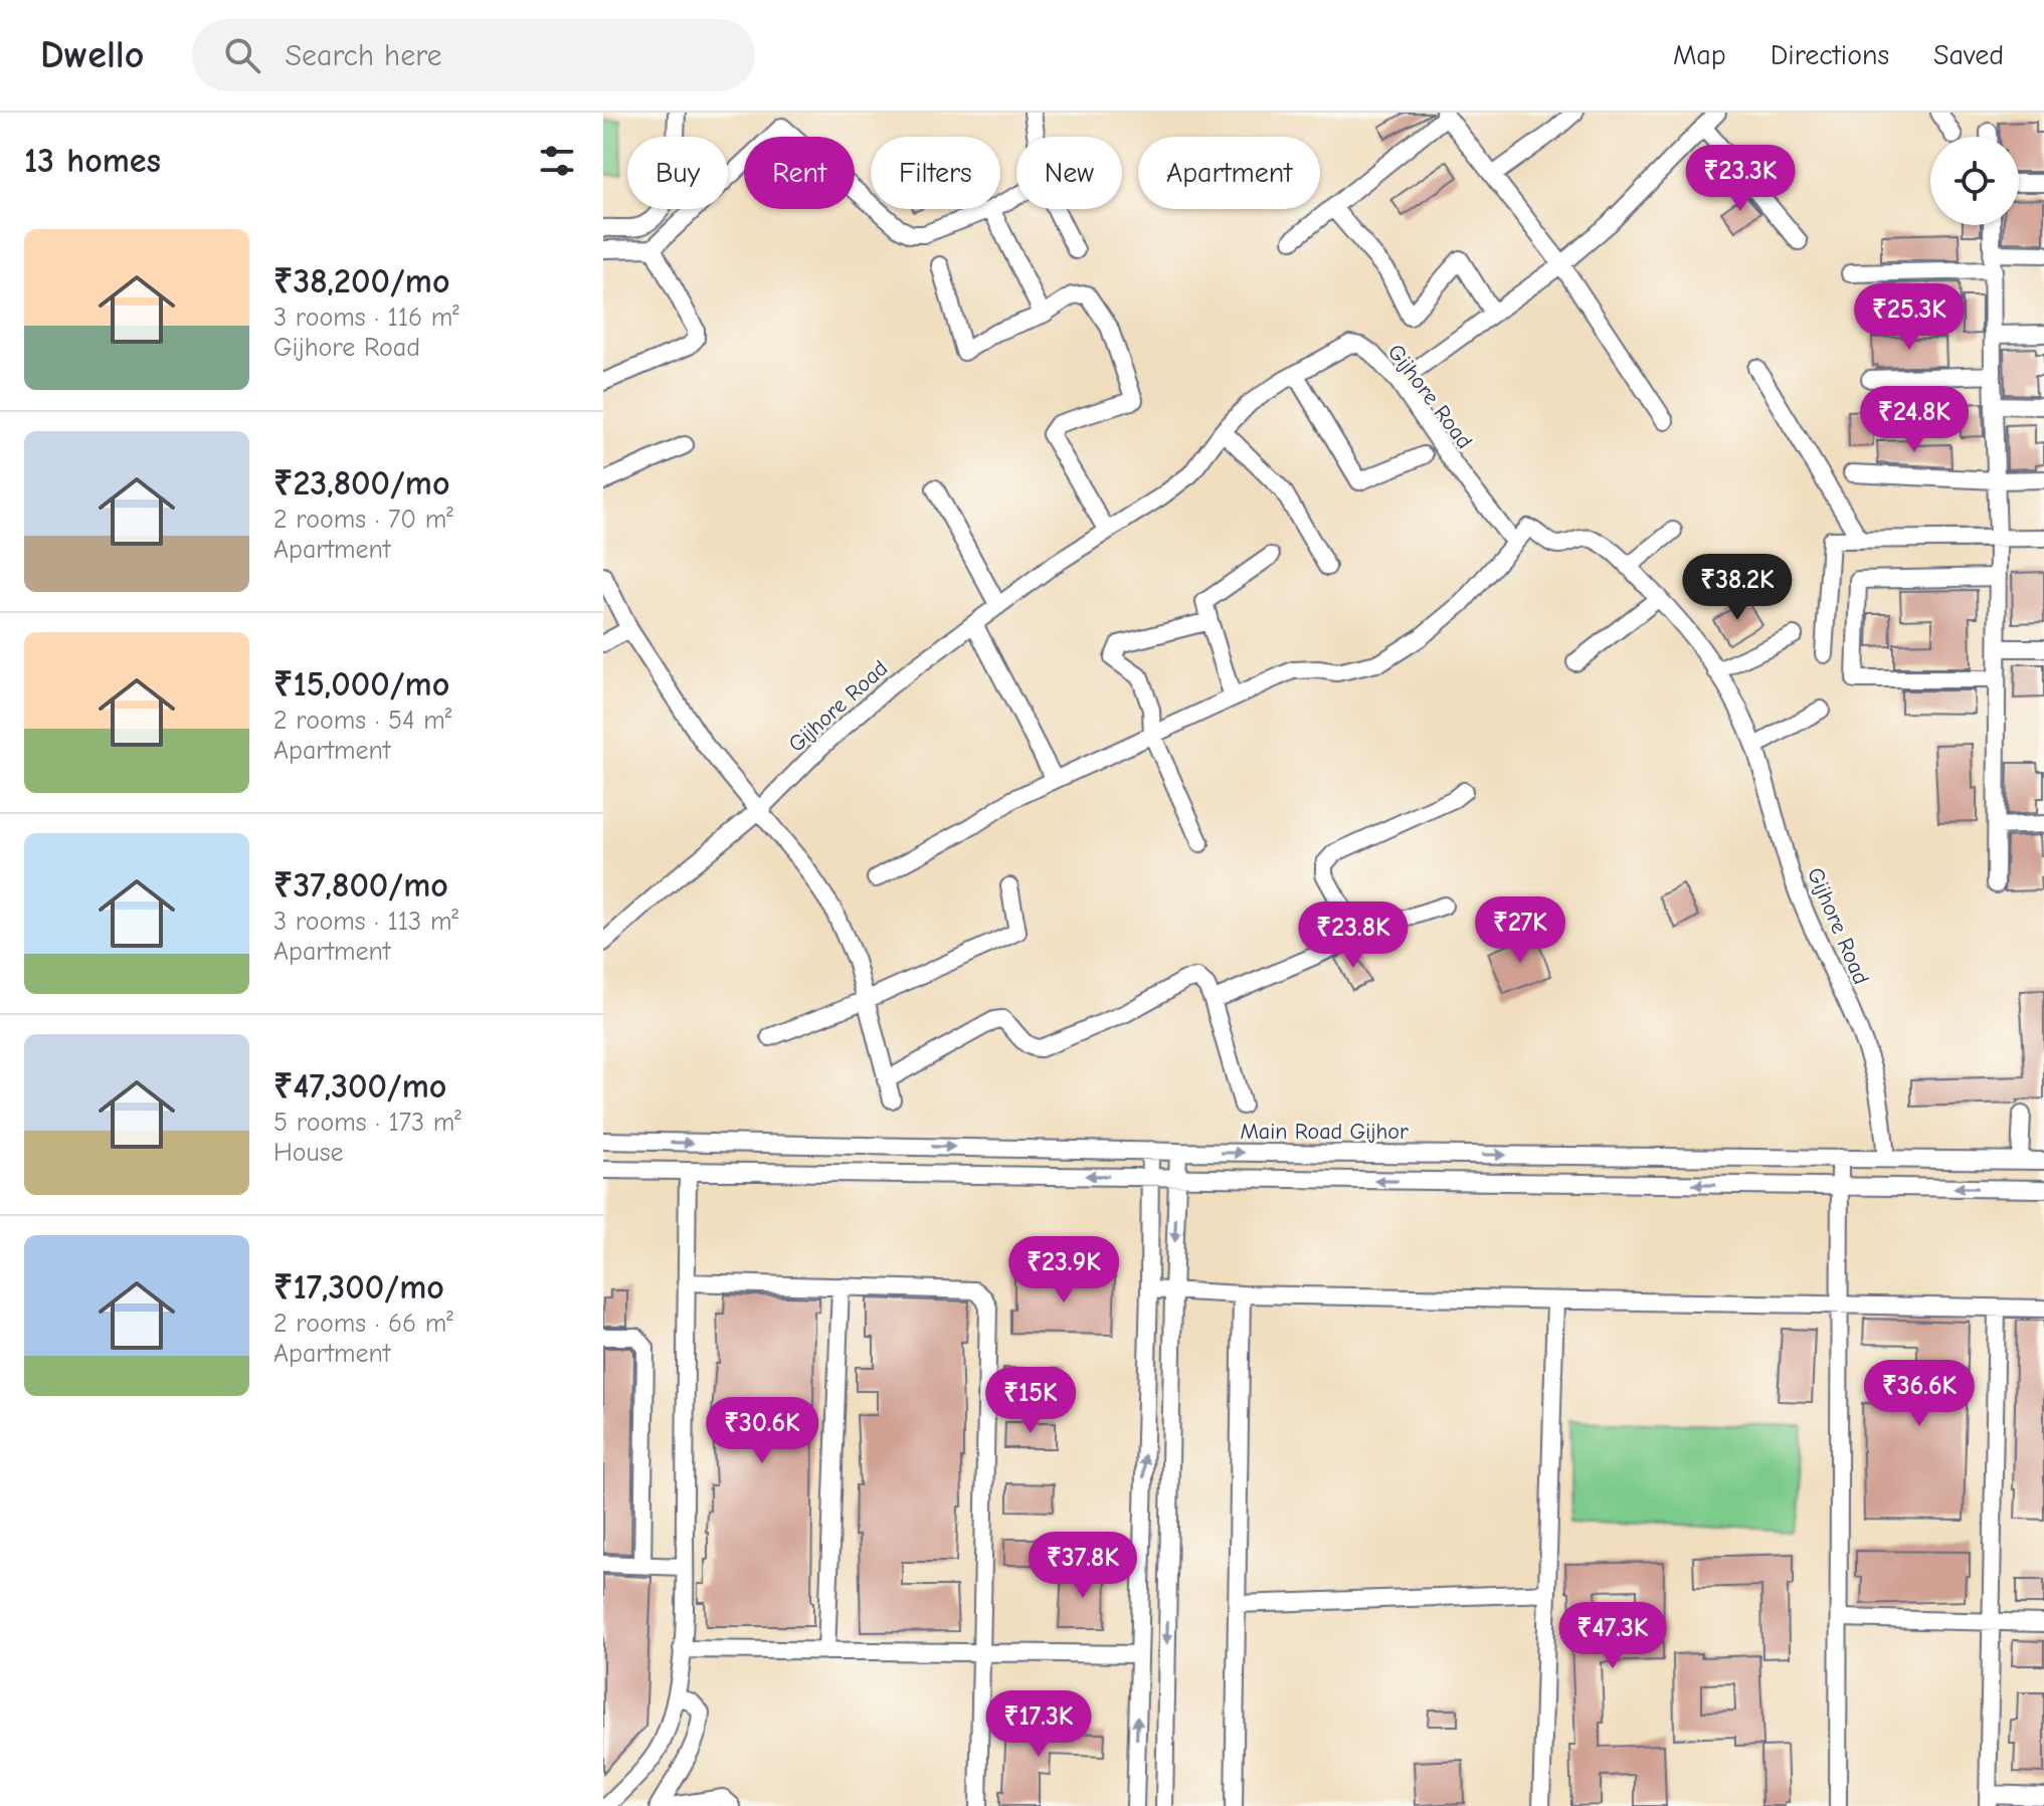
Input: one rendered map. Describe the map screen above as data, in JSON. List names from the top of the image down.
{
  "streets": {
    "street": ["Gijhore Road", "Main Road Gijhor"]
  },
  "crossings": [
    ["Gijhore Road", "Main Road Gijhor"]
  ],
  "page": {
    "header": "Dwello",
    "search": "Search here",
    "nav": ["Map", "Directions", "Saved"],
    "heading": "13 homes",
    "chip": [
      "Buy",
      "Rent",
      "Filters",
      "New",
      "Apartment"
    ],
    "price": [
      "₹23.3K",
      "₹25.3K",
      "₹24.8K",
      "₹38.2K",
      "₹27K",
      "₹23.8K",
      "₹23.9K",
      "₹36.6K",
      "₹15K",
      "₹30.6K",
      "₹37.8K",
      "₹47.3K",
      "₹17.3K"
    ],
    "list": [
      {
        "name": "₹38,200/mo",
        "note": "3 rooms · 116 m² · Gijhore Road"
      },
      {
        "name": "₹23,800/mo",
        "note": "2 rooms · 70 m² · Apartment"
      },
      {
        "name": "₹15,000/mo",
        "note": "2 rooms · 54 m² · Apartment"
      },
      {
        "name": "₹37,800/mo",
        "note": "3 rooms · 113 m² · Apartment"
      },
      {
        "name": "₹47,300/mo",
        "note": "5 rooms · 173 m² · House"
      },
      {
        "name": "₹17,300/mo",
        "note": "2 rooms · 66 m² · Apartment"
      }
    ]
  }
}
